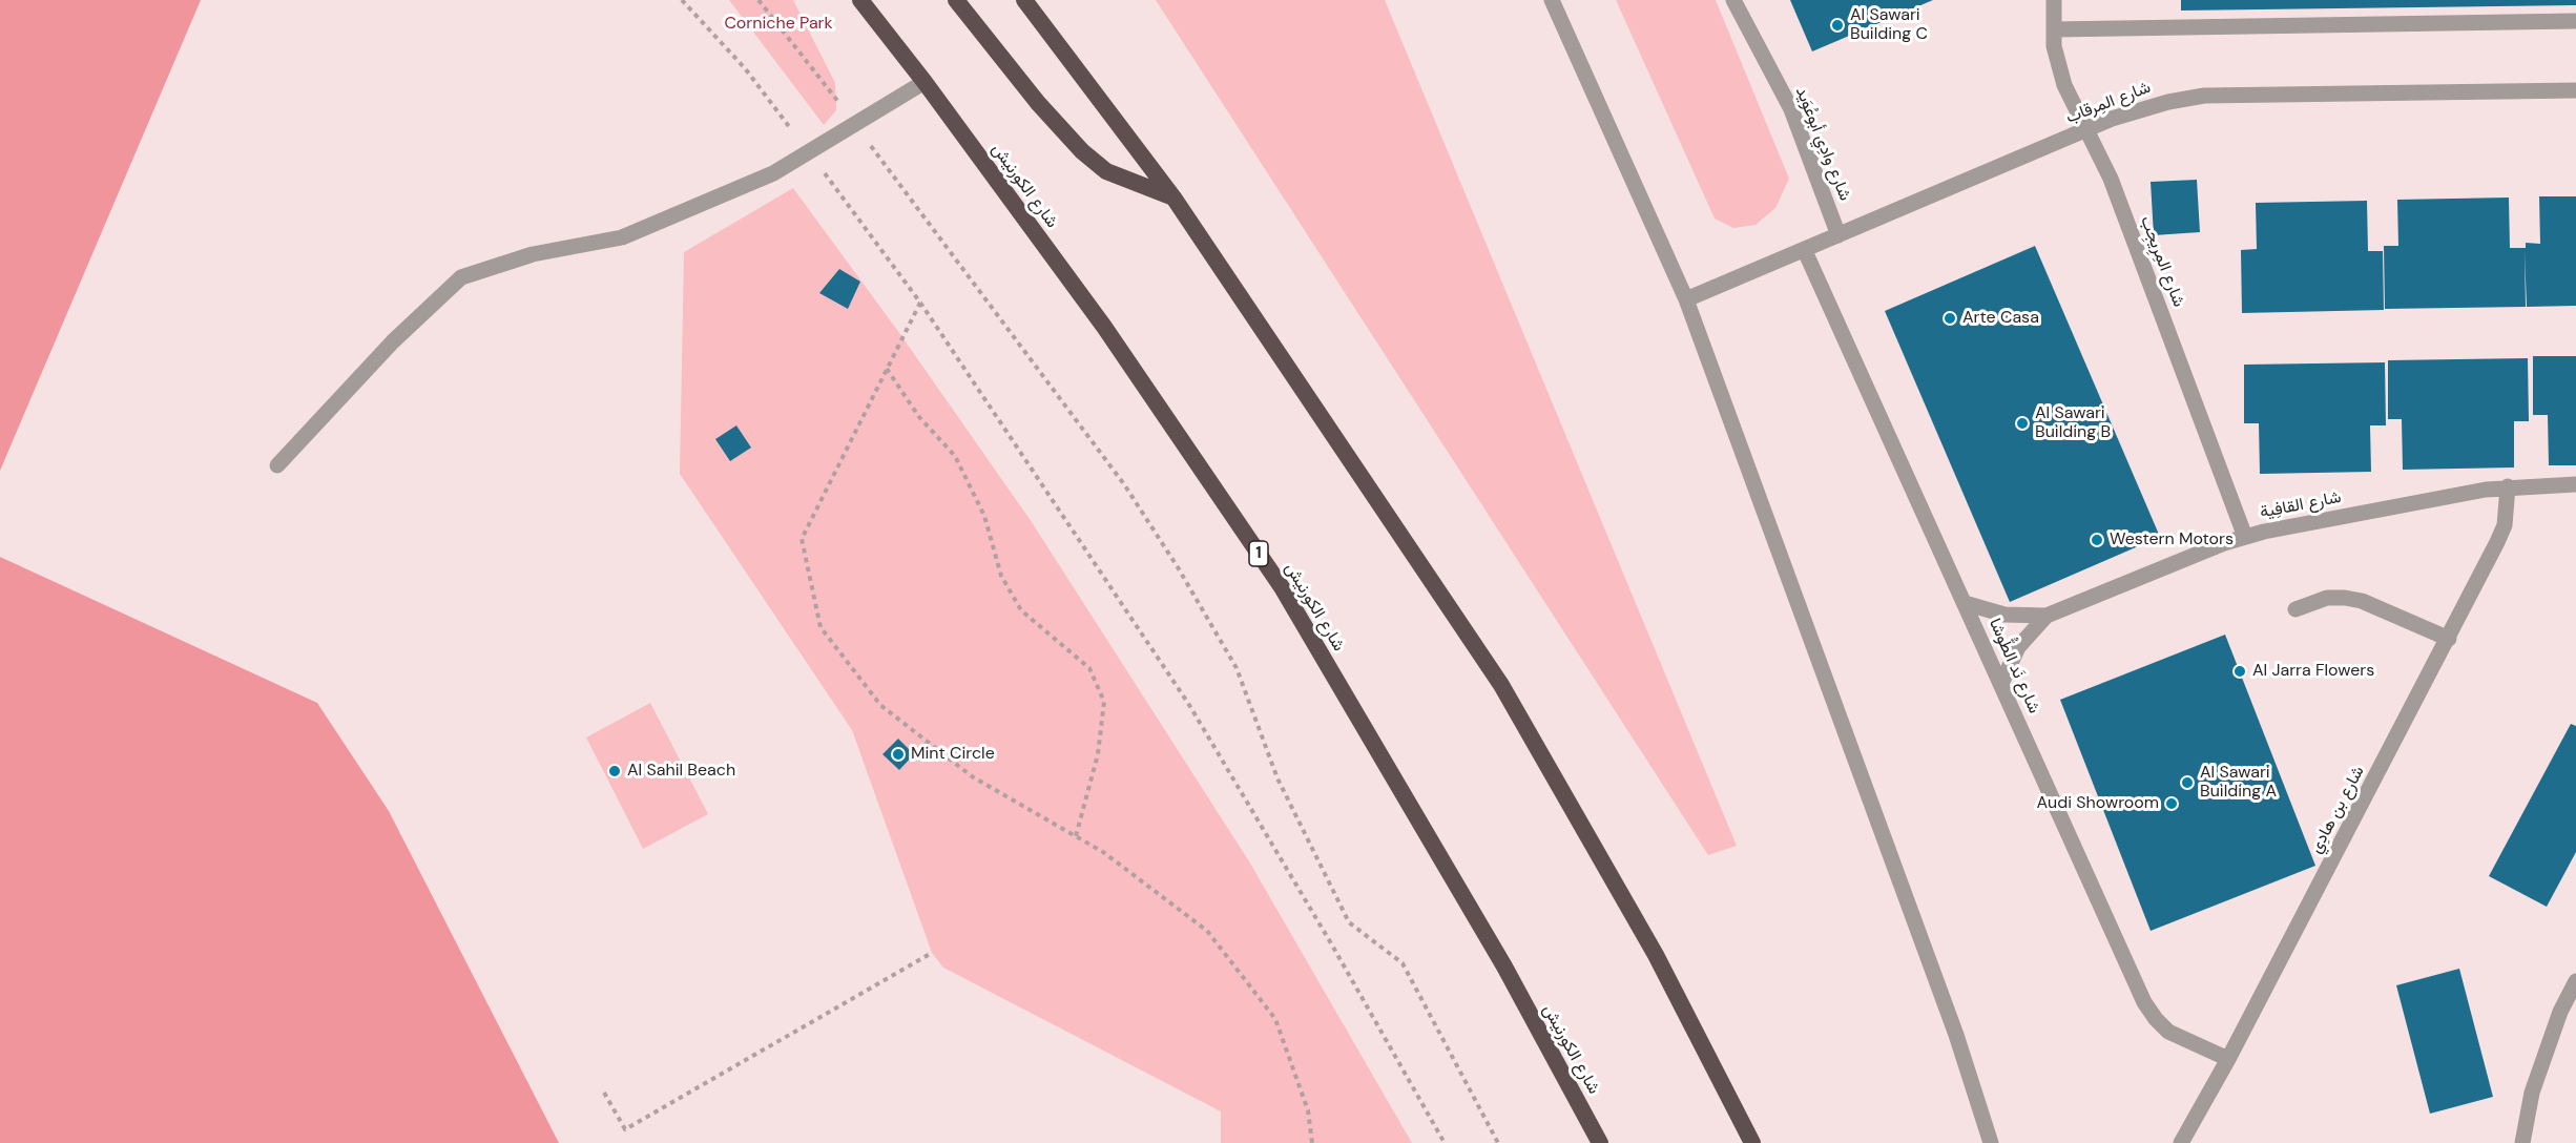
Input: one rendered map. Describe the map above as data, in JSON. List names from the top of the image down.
{
  "streets": {
    "highway": ["شارع الكورنيش", "1"],
    "street": [
      "شارع المِرقاب",
      "شارع وادِي أبوعُوَيد",
      "شارع المِرِيجِب",
      "شارع القافِية",
      "شارع نَد الطُّوشا",
      "شارع بن هادِي"
    ]
  },
  "crossings": [
    ["شارع المِرقاب", "شارع وادِي أبوعُوَيد"],
    ["شارع المِرقاب", "شارع المِرِيجِب"],
    ["شارع المِرقاب", "شارع نَد الطُّوشا"],
    ["شارع المِرِيجِب", "شارع القافِية"],
    ["شارع القافِية", "شارع نَد الطُّوشا"],
    ["شارع القافِية", "شارع بن هادِي"],
    ["شارع نَد الطُّوشا", "شارع بن هادِي"]
  ],
  "parks": ["Corniche Park"],
  "places": [
    "Al Sawari Building C",
    "Arte Casa",
    "Al Sawari Building B",
    "Western Motors",
    "Al Jarra Flowers",
    "Mint Circle",
    "Al Sahil Beach",
    "Al Sawari Building A",
    "Audi Showroom"
  ]
}
